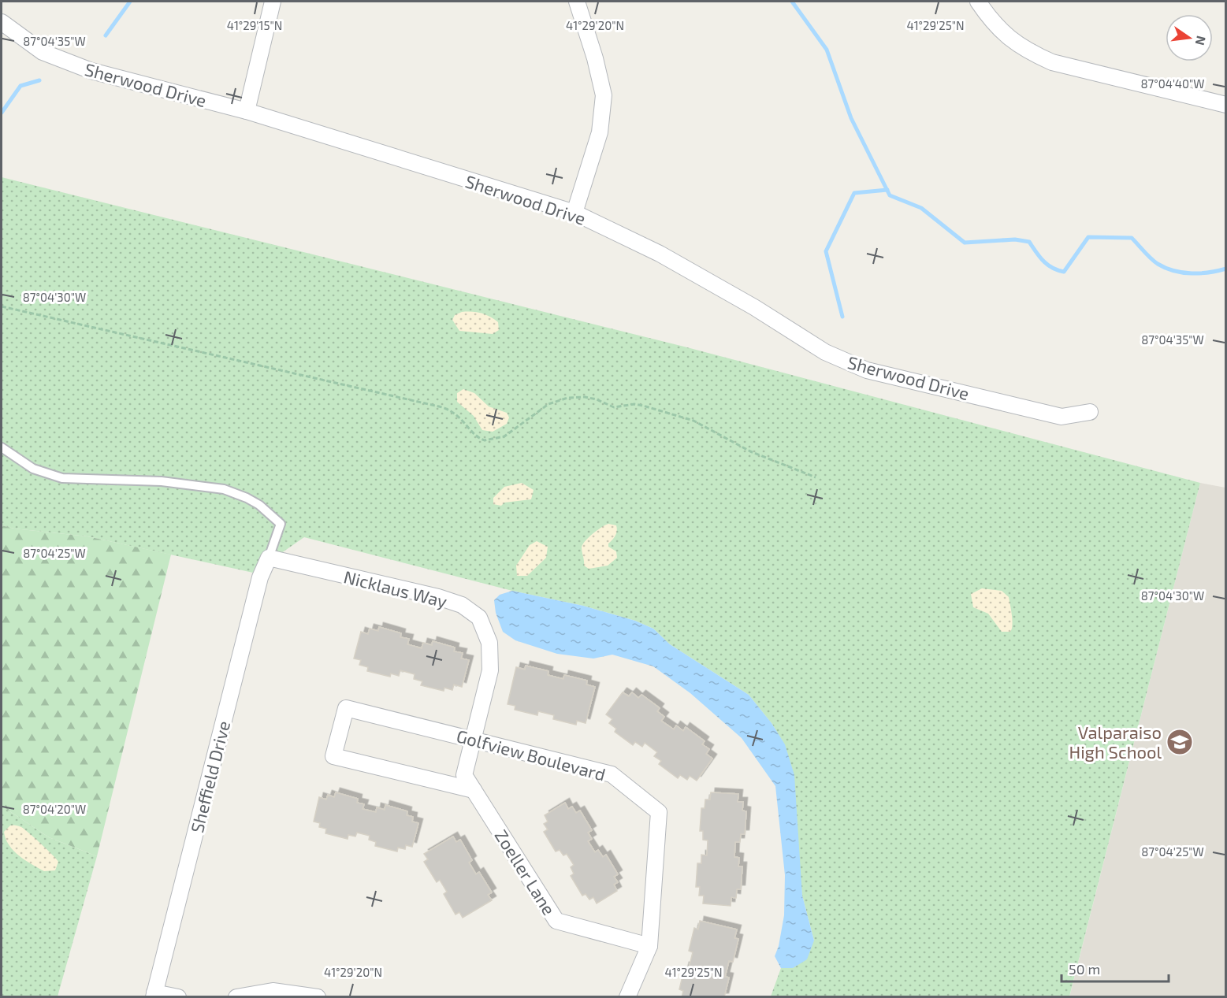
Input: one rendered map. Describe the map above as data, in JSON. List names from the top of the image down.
{
  "streets": {
    "street": [
      "Sherwood Drive",
      "Nicklaus Way",
      "Golfview Boulevard",
      "Sheffield Drive",
      "Zoeller Lane"
    ]
  },
  "crossings": [
    ["Nicklaus Way", "Golfview Boulevard"],
    ["Nicklaus Way", "Sheffield Drive"],
    ["Nicklaus Way", "Zoeller Lane"],
    ["Golfview Boulevard", "Zoeller Lane"]
  ],
  "places": {
    "school or university": ["Valparaiso High School"]
  },
  "scale_bar": "50 m",
  "north": "right",
  "coordinates": [
    "41°29'15\"N",
    "41°29'20\"N",
    "41°29'25\"N",
    "87°04'35\"W",
    "87°04'40\"W",
    "87°04'30\"W",
    "87°04'25\"W",
    "87°04'20\"W"
  ]
}
